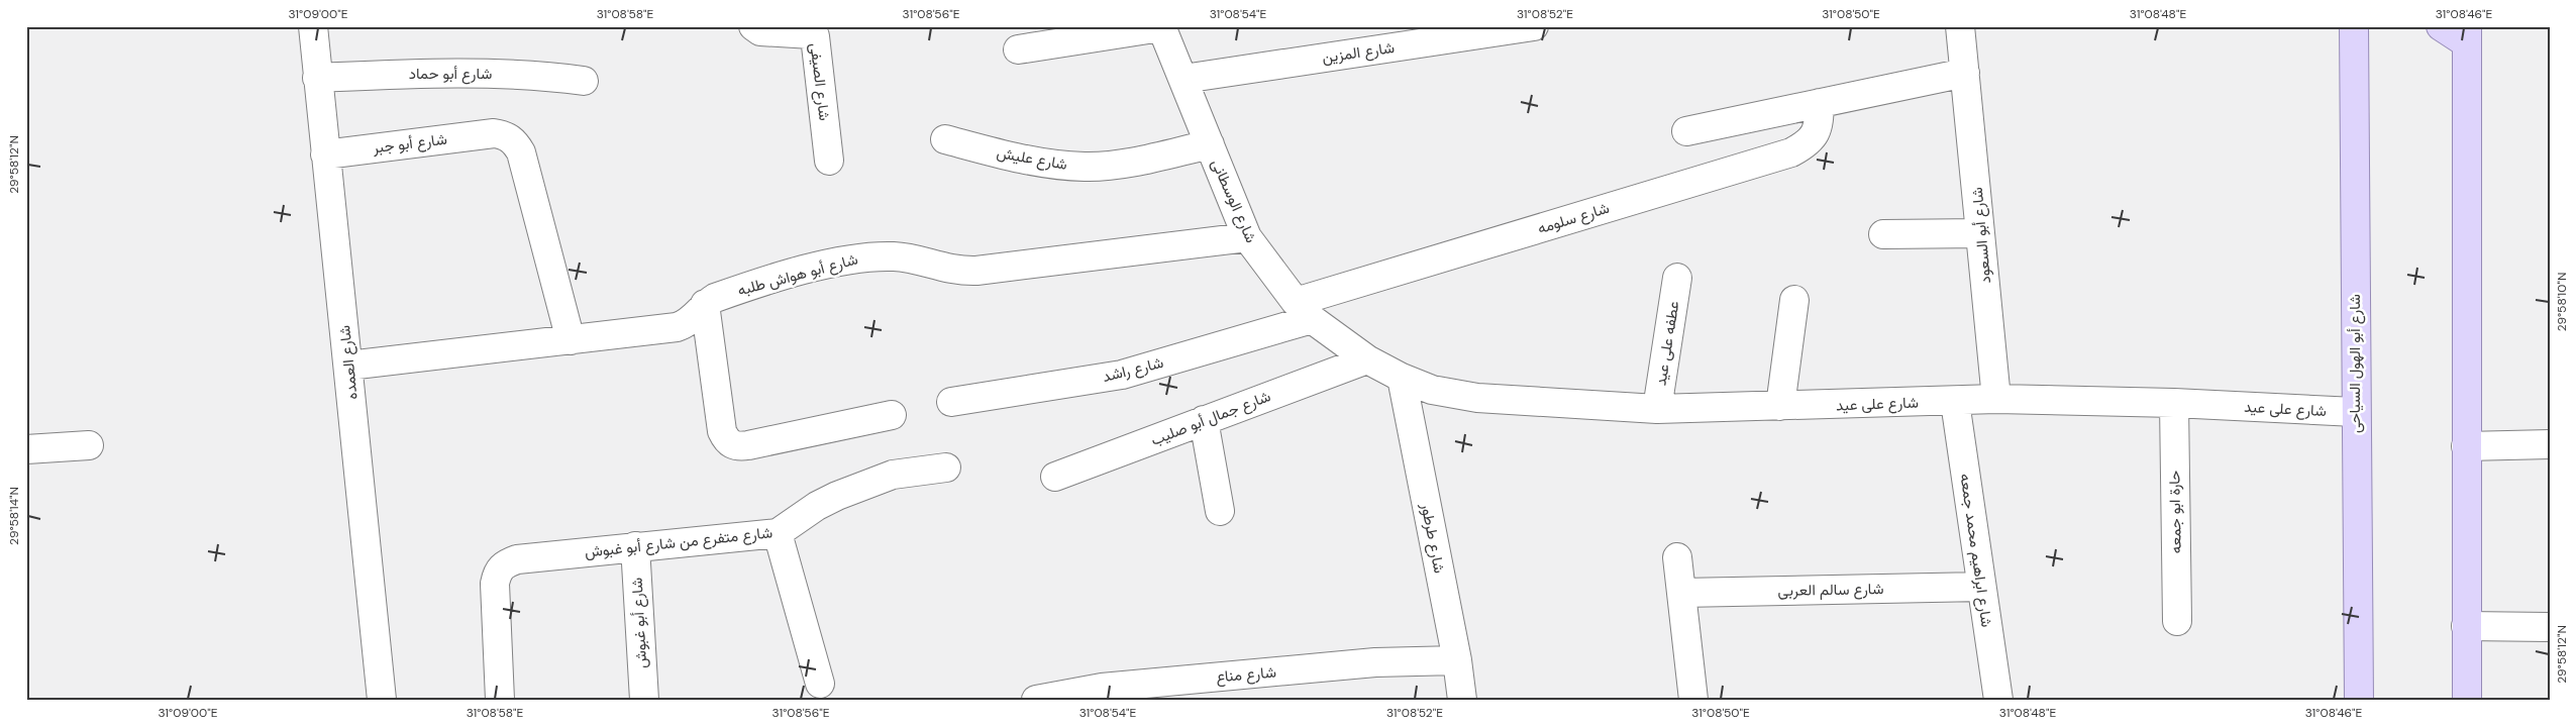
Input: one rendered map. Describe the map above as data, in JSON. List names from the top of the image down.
{
  "streets": {
    "main road": ["شارع أبو الهول السياحى"],
    "street": [
      "شارع المزين",
      "شارع أبو حماد",
      "شارع الصيفى",
      "شارع أبو جبر",
      "شارع عليش",
      "شارع الوسطانى",
      "شارع سلومه",
      "شارع أبو السعود",
      "شارع أبو هواش طلبه",
      "عطفه على عيد",
      "شارع العمده",
      "شارع راشد",
      "شارع على عيد",
      "شارع جمال أبو صليب",
      "حارة ابو جمعه",
      "شارع طرطور",
      "شارع متفرع من شارع أبو غبوش",
      "شارع ابراهيم محمد جمعه",
      "شارع سالم العربى",
      "شارع أبو غبوش",
      "شارع مناع"
    ]
  },
  "crossings": [
    ["شارع المزين", "شارع الوسطانى"],
    ["شارع أبو حماد", "شارع العمده"],
    ["شارع أبو جبر", "شارع أبو هواش طلبه"],
    ["شارع أبو جبر", "شارع العمده"],
    ["شارع عليش", "شارع الوسطانى"],
    ["شارع الوسطانى", "شارع سلومه"],
    ["شارع الوسطانى", "شارع أبو هواش طلبه"],
    ["شارع الوسطانى", "شارع راشد"],
    ["شارع الوسطانى", "شارع على عيد"],
    ["شارع الوسطانى", "شارع جمال أبو صليب"],
    ["شارع الوسطانى", "شارع طرطور"],
    ["شارع سلومه", "شارع راشد"],
    ["شارع أبو السعود", "شارع على عيد"],
    ["شارع أبو هواش طلبه", "شارع العمده"],
    ["عطفه على عيد", "شارع على عيد"],
    ["شارع أبو الهول السياحى", "شارع على عيد"],
    ["شارع على عيد", "حارة ابو جمعه"],
    ["شارع على عيد", "شارع طرطور"],
    ["شارع على عيد", "شارع ابراهيم محمد جمعه"],
    ["شارع طرطور", "شارع مناع"],
    ["شارع متفرع من شارع أبو غبوش", "شارع أبو غبوش"],
    ["شارع ابراهيم محمد جمعه", "شارع سالم العربى"]
  ],
  "coordinates": [
    "31°09'00\"E",
    "31°08'58\"E",
    "31°08'56\"E",
    "31°08'54\"E",
    "31°08'52\"E",
    "31°08'50\"E",
    "31°08'48\"E",
    "31°08'46\"E",
    "29°58'12\"N",
    "29°58'10\"N",
    "29°58'14\"N"
  ]
}
